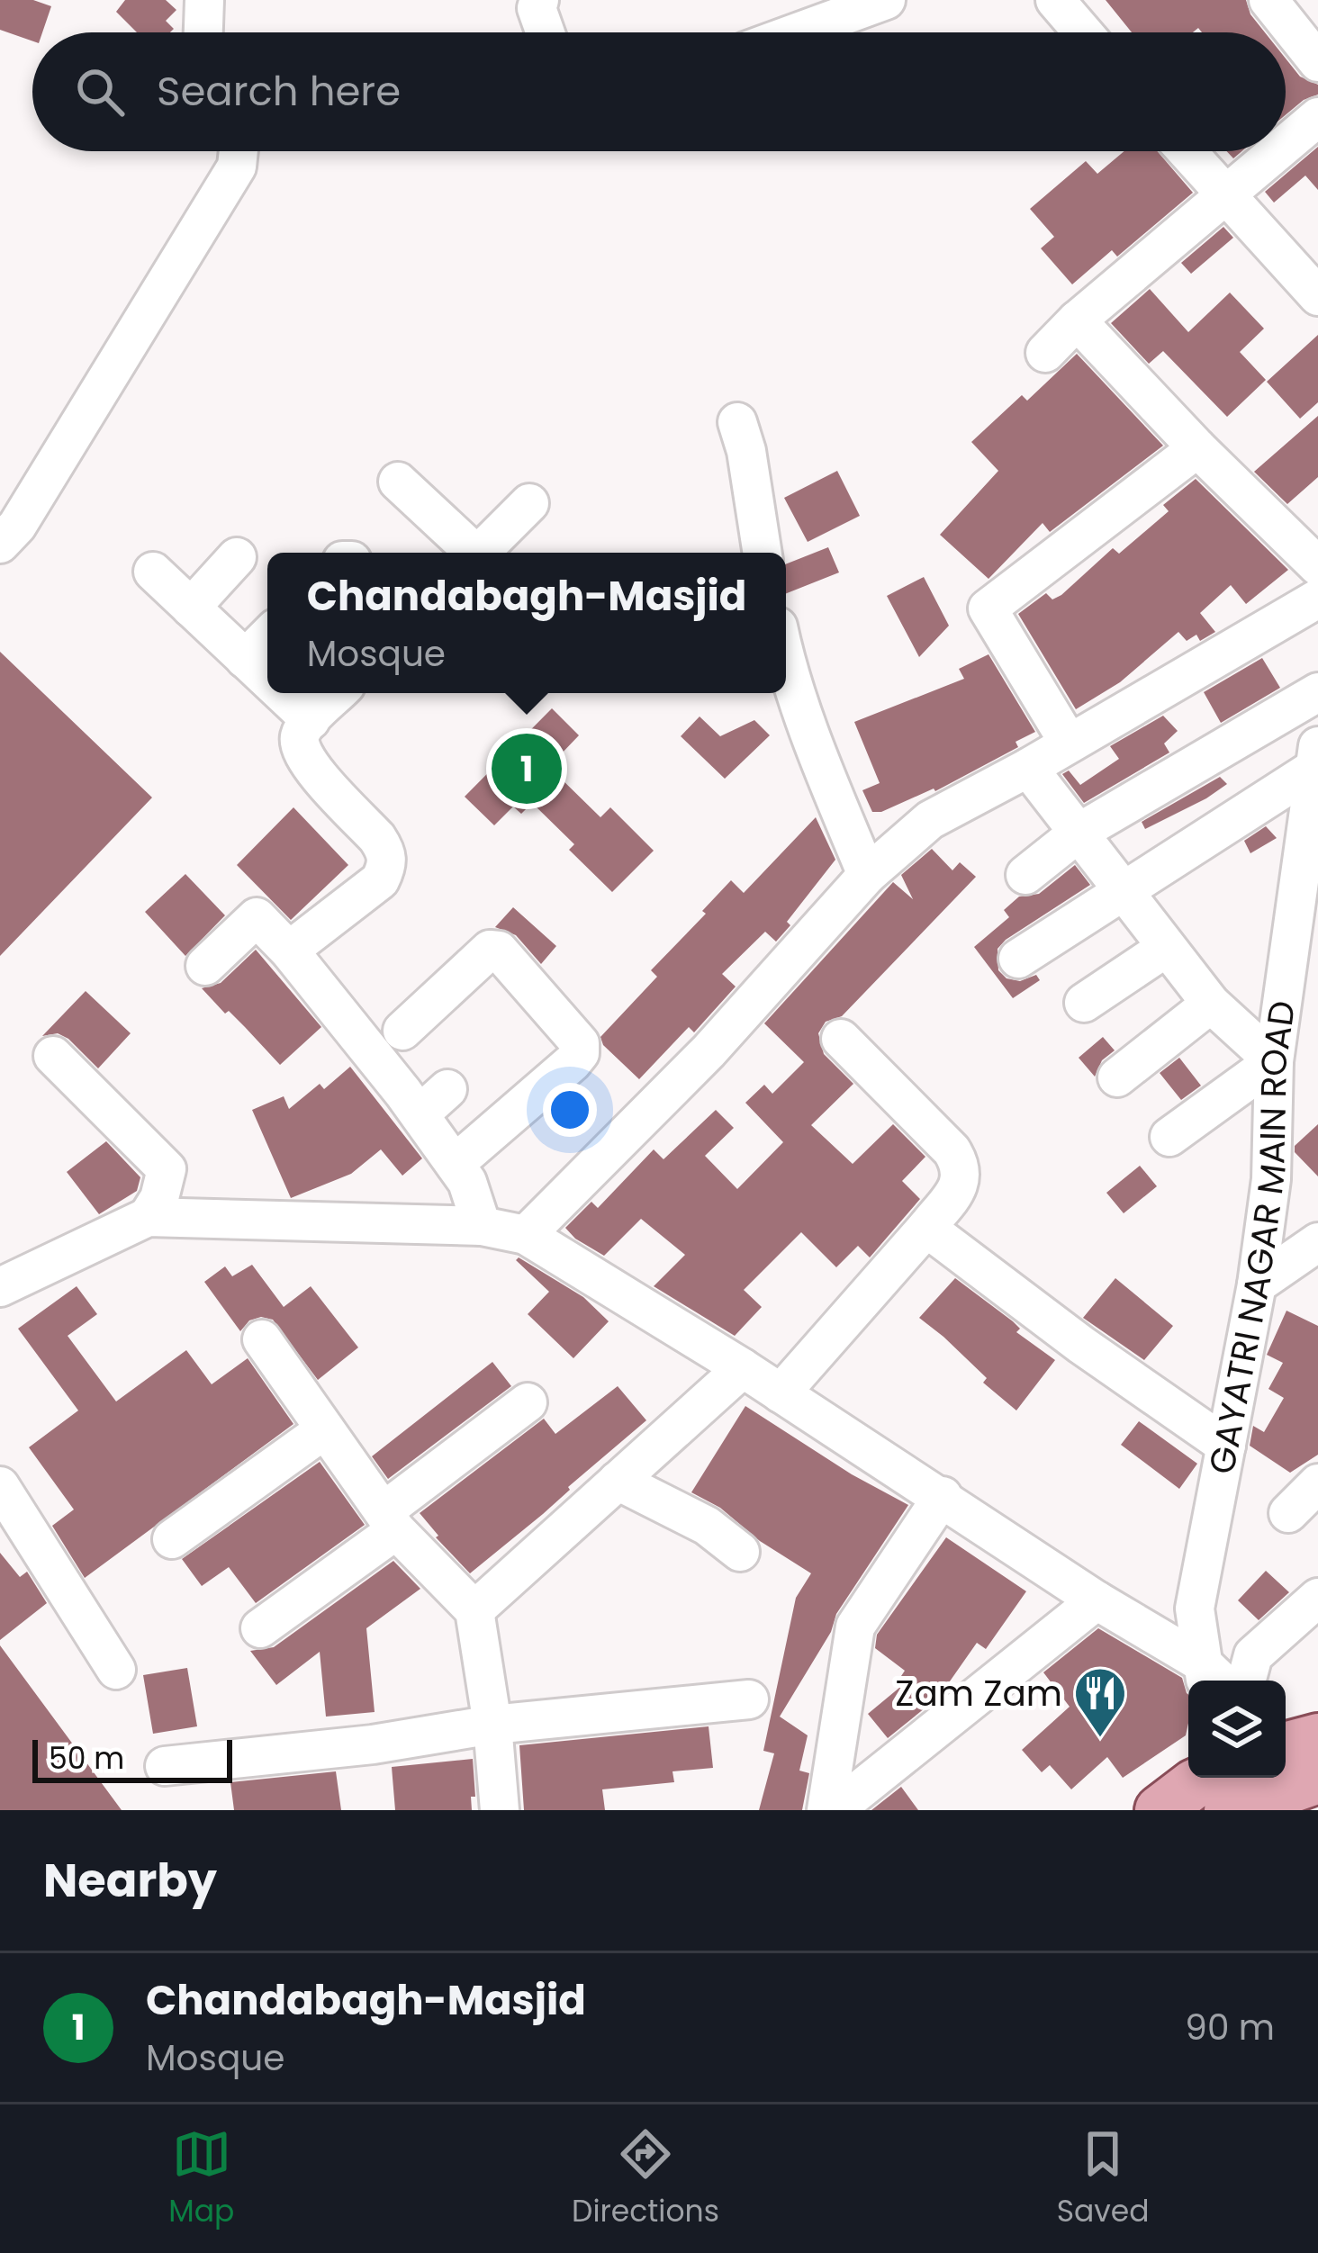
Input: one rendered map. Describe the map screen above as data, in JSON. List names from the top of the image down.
{
  "streets": {
    "street": ["GAYATRI NAGAR MAIN ROAD"]
  },
  "places": {
    "restaurant": ["Zam Zam"]
  },
  "scale_bar": "50 m",
  "page": {
    "search": "Search here",
    "popup": ["Chandabagh-Masjid", "Mosque"],
    "pins": "1",
    "scale": "50 m",
    "heading": "Nearby",
    "list": [
      {
        "mark": "1",
        "name": "Chandabagh-Masjid",
        "note": "Mosque",
        "value": "90 m"
      }
    ],
    "nav": ["Map", "Directions", "Saved"]
  }
}
